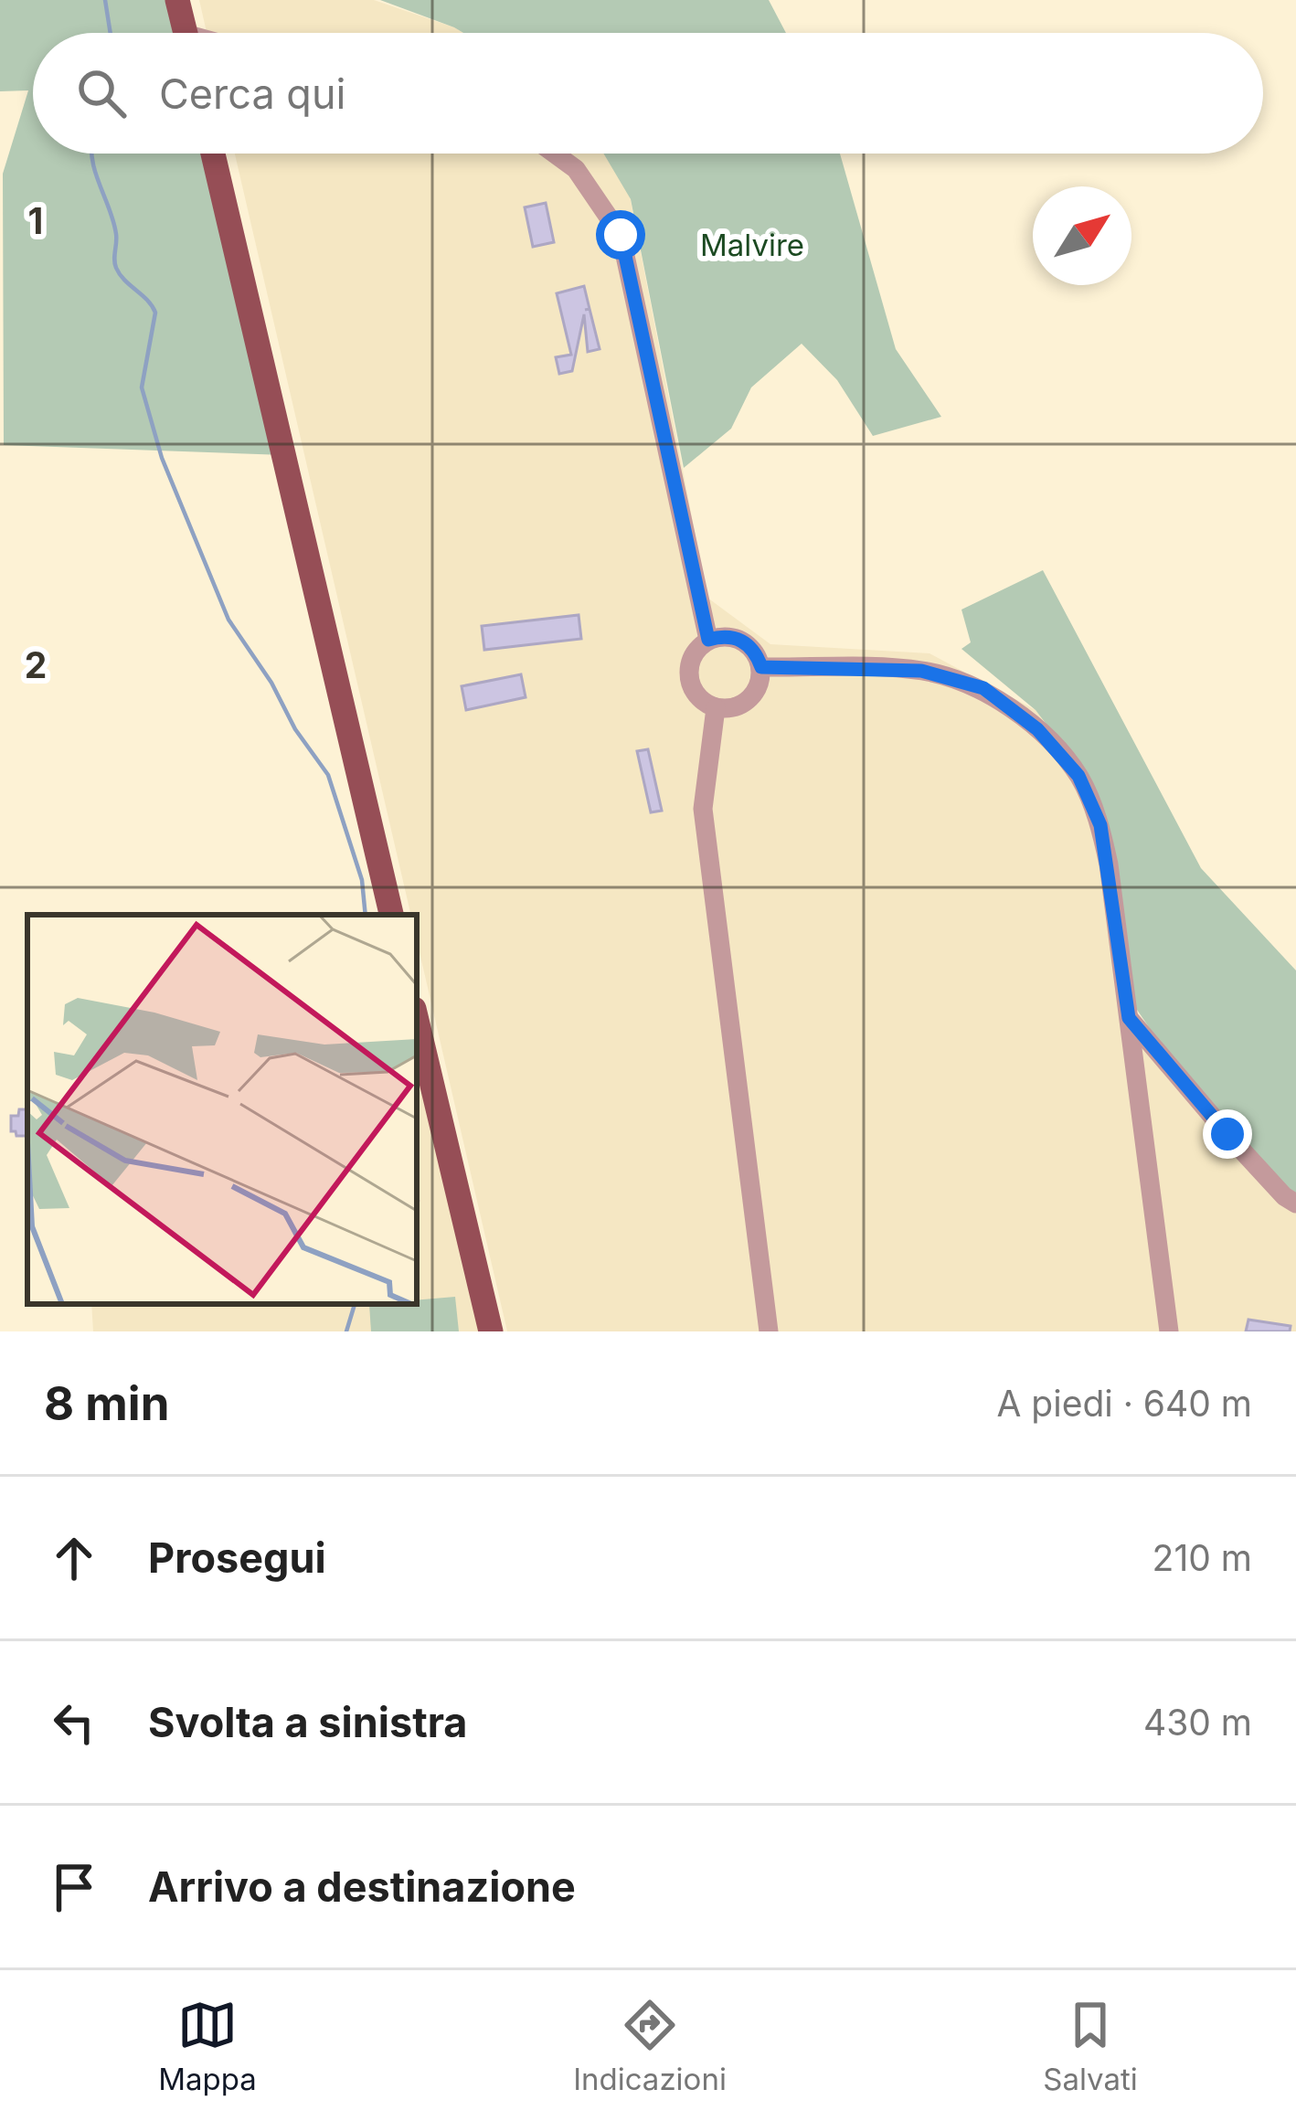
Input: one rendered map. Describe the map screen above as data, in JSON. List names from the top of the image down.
{
  "parks": ["Malvire"],
  "north": "top right",
  "page": {
    "search": "Cerca qui",
    "heading": ["8 min", "A piedi · 640 m"],
    "list": [
      ["Prosegui", "210 m"],
      ["Svolta a sinistra", "430 m"],
      "Arrivo a destinazione"
    ],
    "nav": ["Mappa", "Indicazioni", "Salvati"]
  },
  "grid": {
    "rows": ["1", "2"]
  }
}
